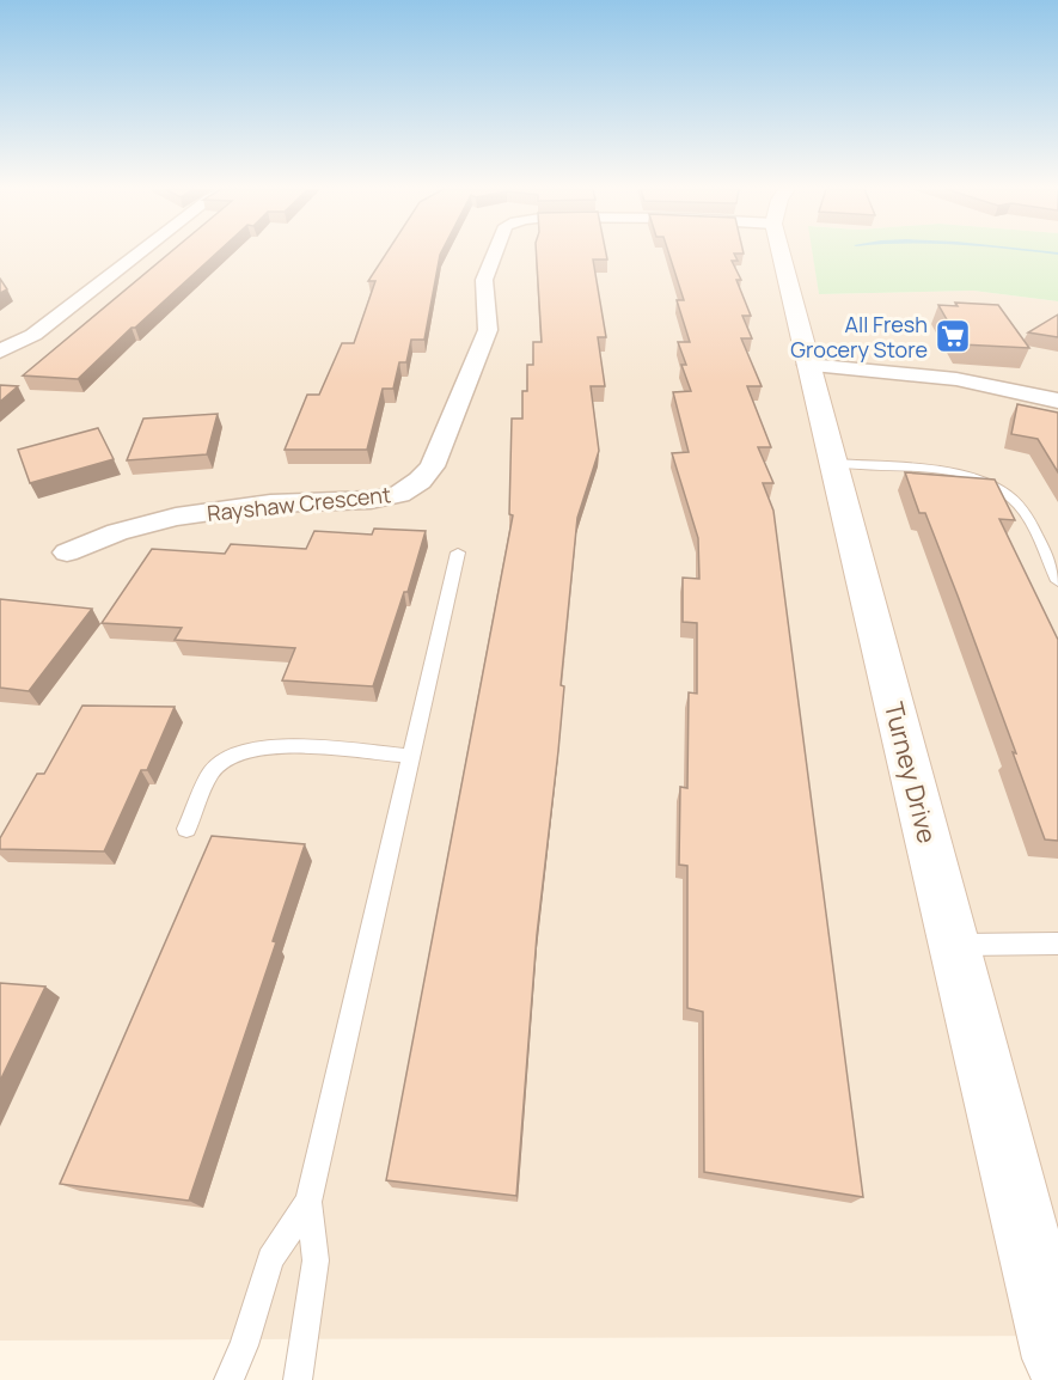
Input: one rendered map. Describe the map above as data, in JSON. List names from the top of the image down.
{
  "streets": {
    "street": ["Rayshaw Crescent", "Turney Drive"]
  },
  "places": {
    "supermarket": ["All Fresh Grocery Store"]
  }
}
